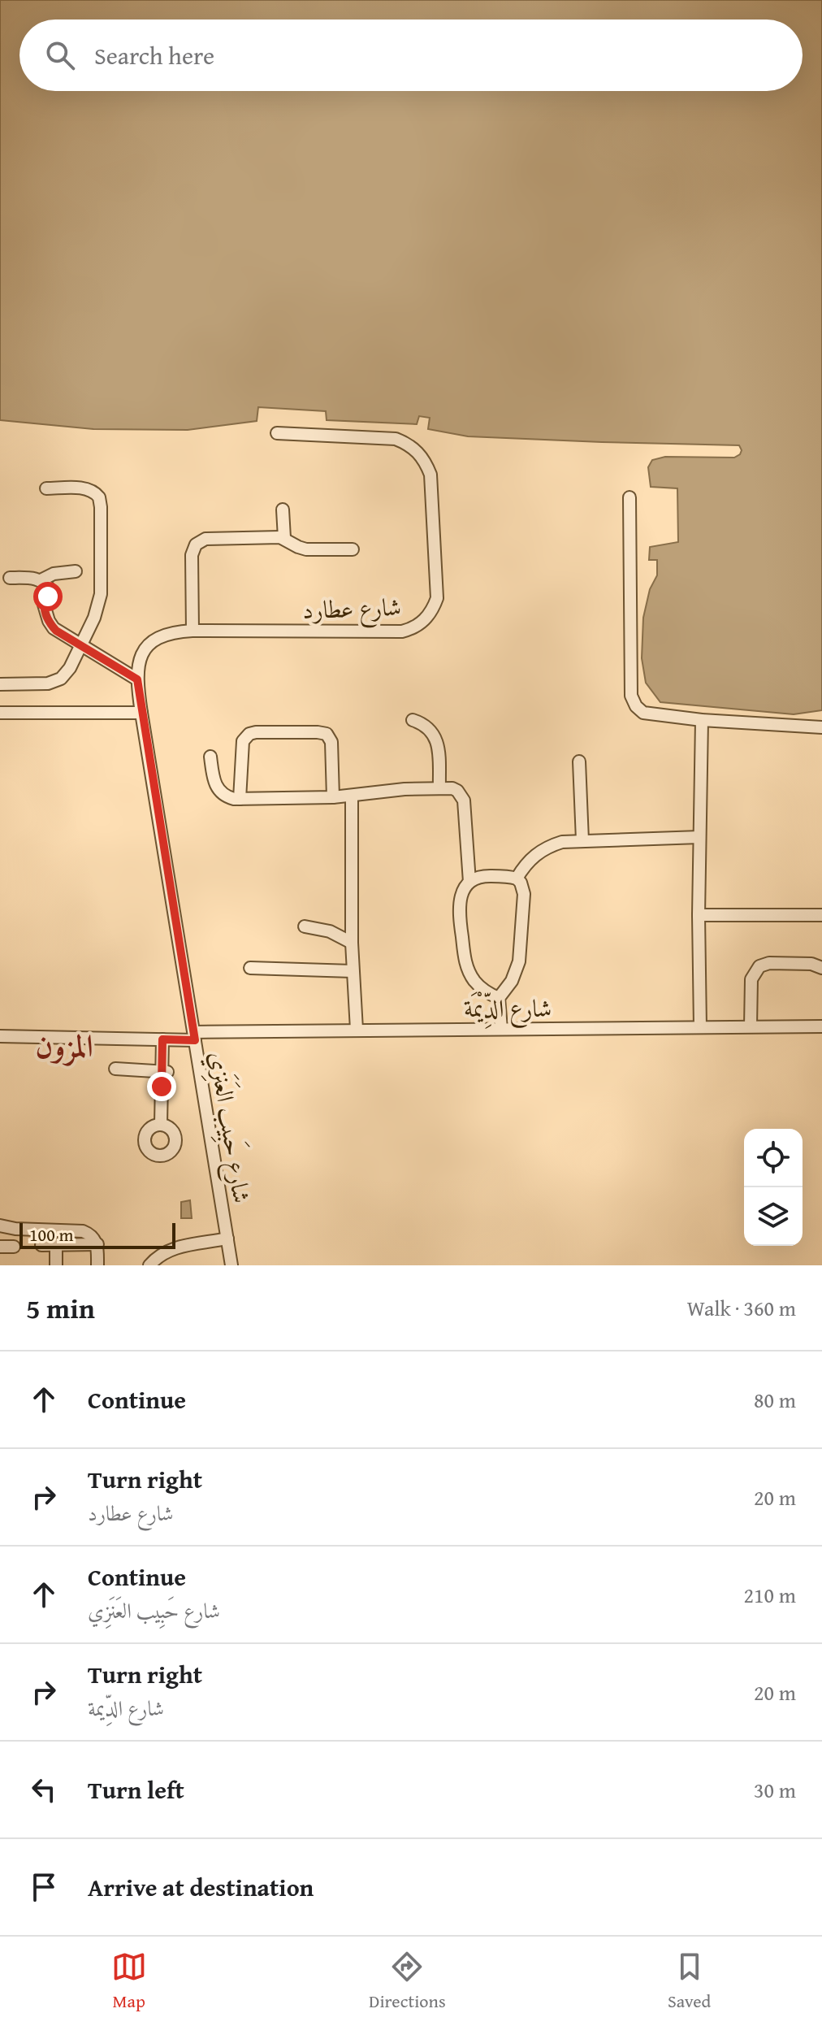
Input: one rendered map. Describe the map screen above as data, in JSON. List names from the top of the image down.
{
  "streets": {
    "street": ["شارع عطارد", "شارع الدِّيْمَة", "شارع حَبِيب العَنَزِي"]
  },
  "crossings": [
    ["شارع عطارد", "شارع حَبِيب العَنَزِي"],
    ["شارع الدِّيْمَة", "شارع حَبِيب العَنَزِي"]
  ],
  "districts": ["المزون"],
  "scale_bar": "100 m",
  "page": {
    "search": "Search here",
    "scale": "100 m",
    "heading": ["5 min", "Walk · 360 m"],
    "list": [
      ["Continue", "80 m"],
      ["Turn right", "شارع عطارد", "20 m"],
      ["Continue", "شارع حَبِيب العَنَزِي", "210 m"],
      ["Turn right", "شارع الدِّيمة", "20 m"],
      ["Turn left", "30 m"],
      "Arrive at destination"
    ],
    "nav": ["Map", "Directions", "Saved"]
  }
}
